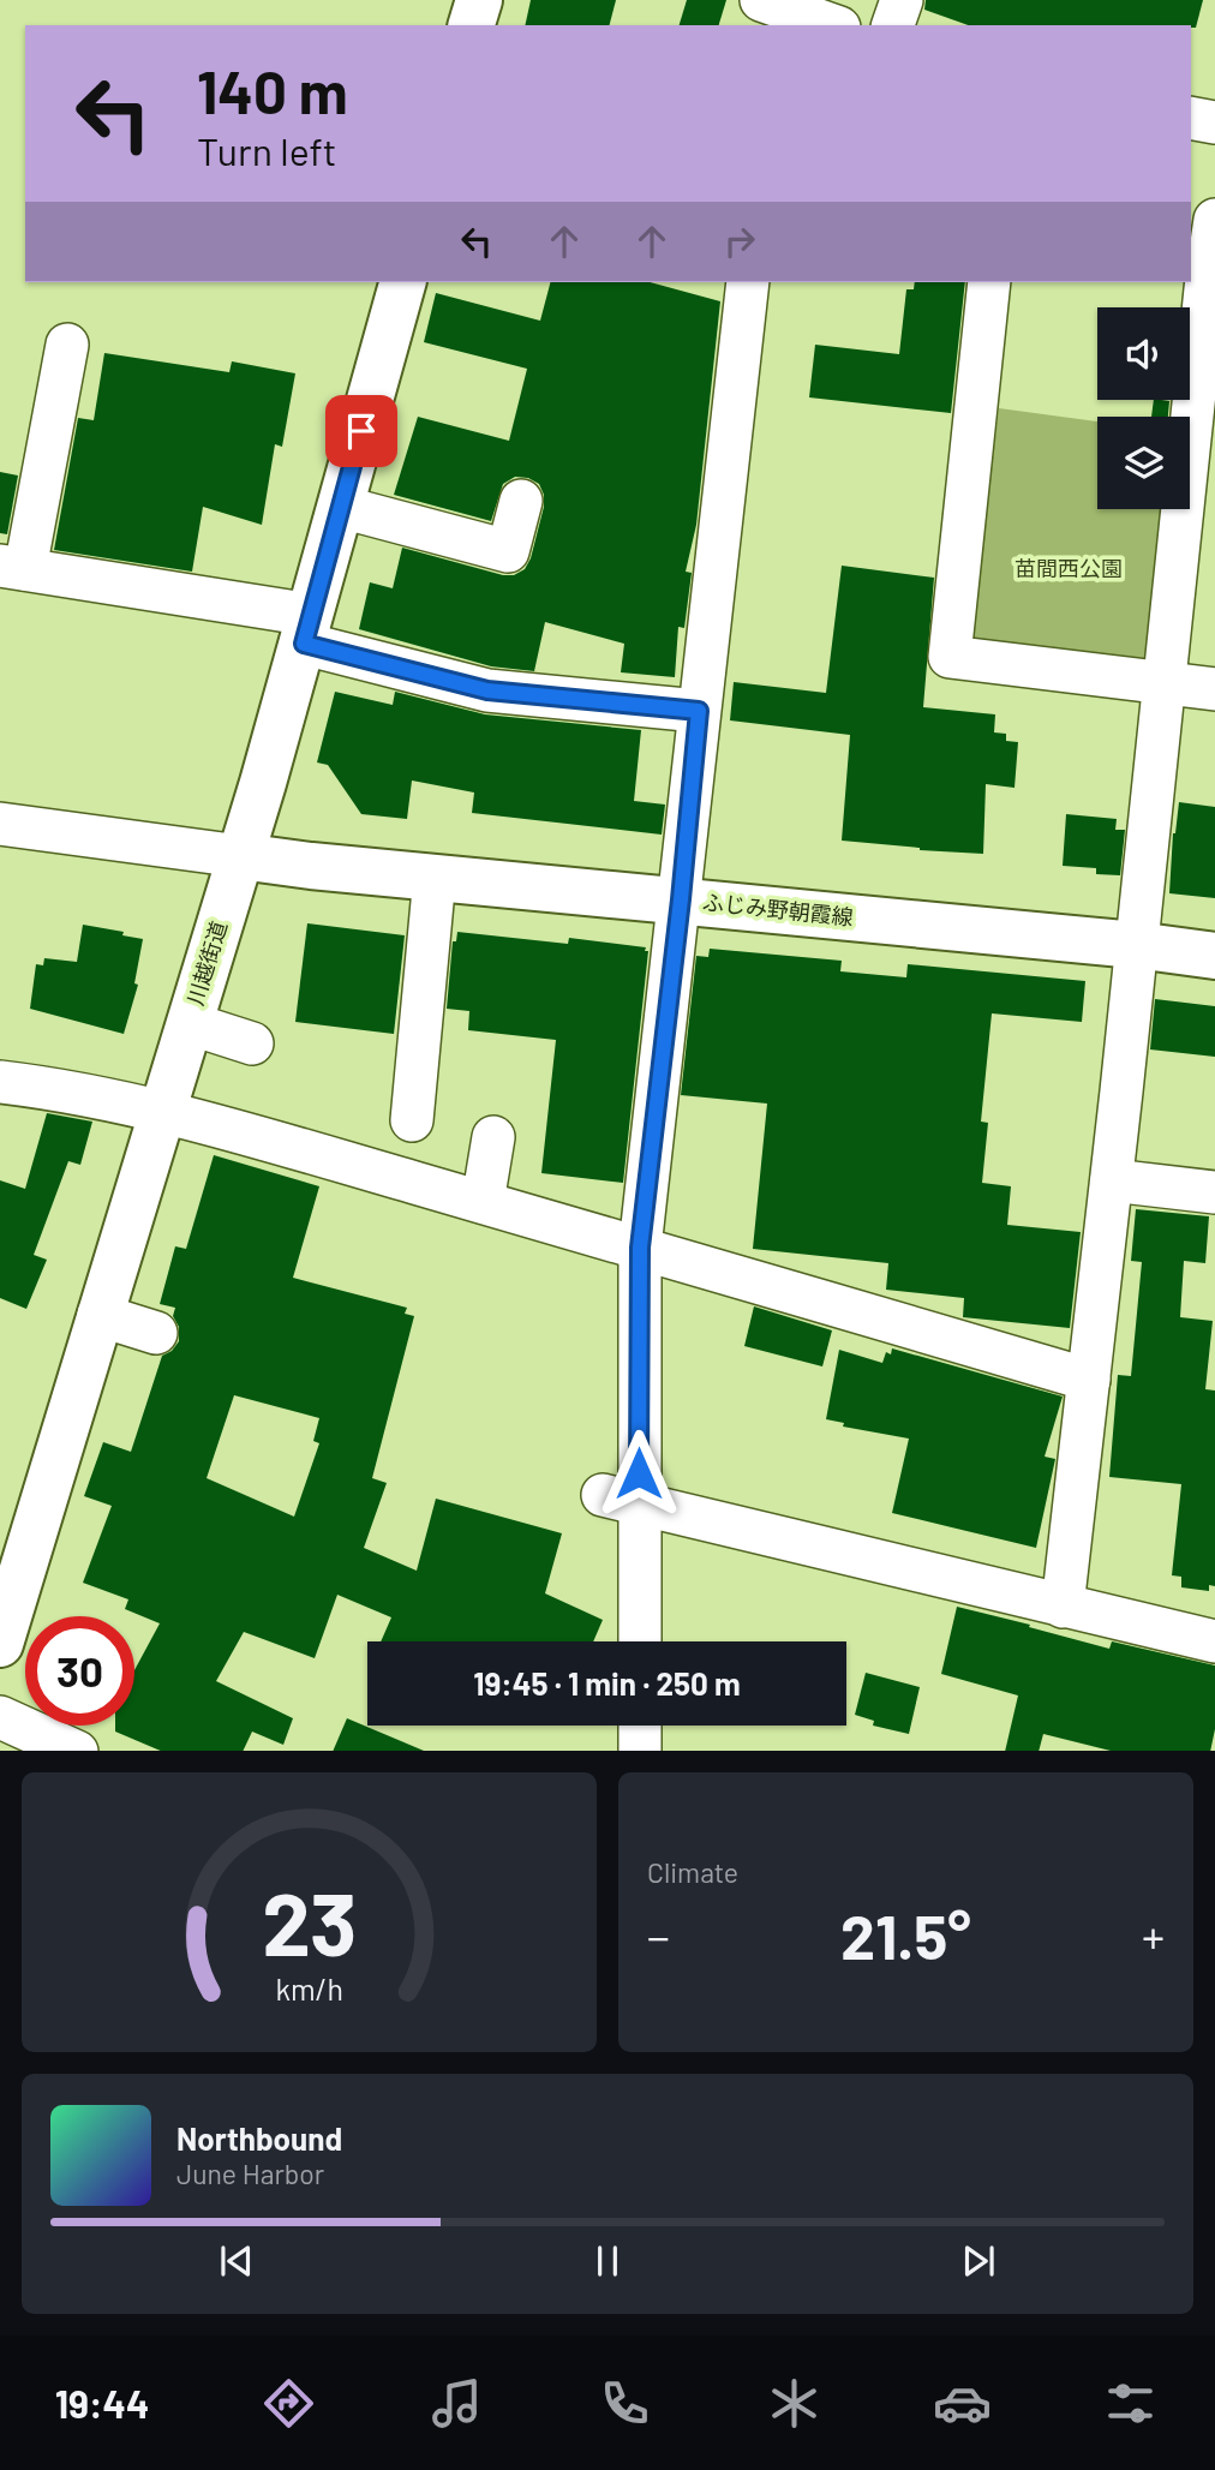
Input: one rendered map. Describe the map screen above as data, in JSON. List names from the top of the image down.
{
  "streets": {
    "main road": ["ふじみ野朝霞線", "川越街道"]
  },
  "crossings": [
    ["ふじみ野朝霞線", "川越街道"]
  ],
  "parks": ["苗間西公園"],
  "page": {
    "turn": ["140 m", "Turn left"],
    "limit": "30",
    "trip": "19:45 · 1 min · 250 m",
    "tile": "Climate",
    "heat": ["−", "21.5°", "+"],
    "song": ["Northbound", "June Harbor"],
    "tabs": "19:44",
    "gauge": ["23", "km/h"]
  }
}
